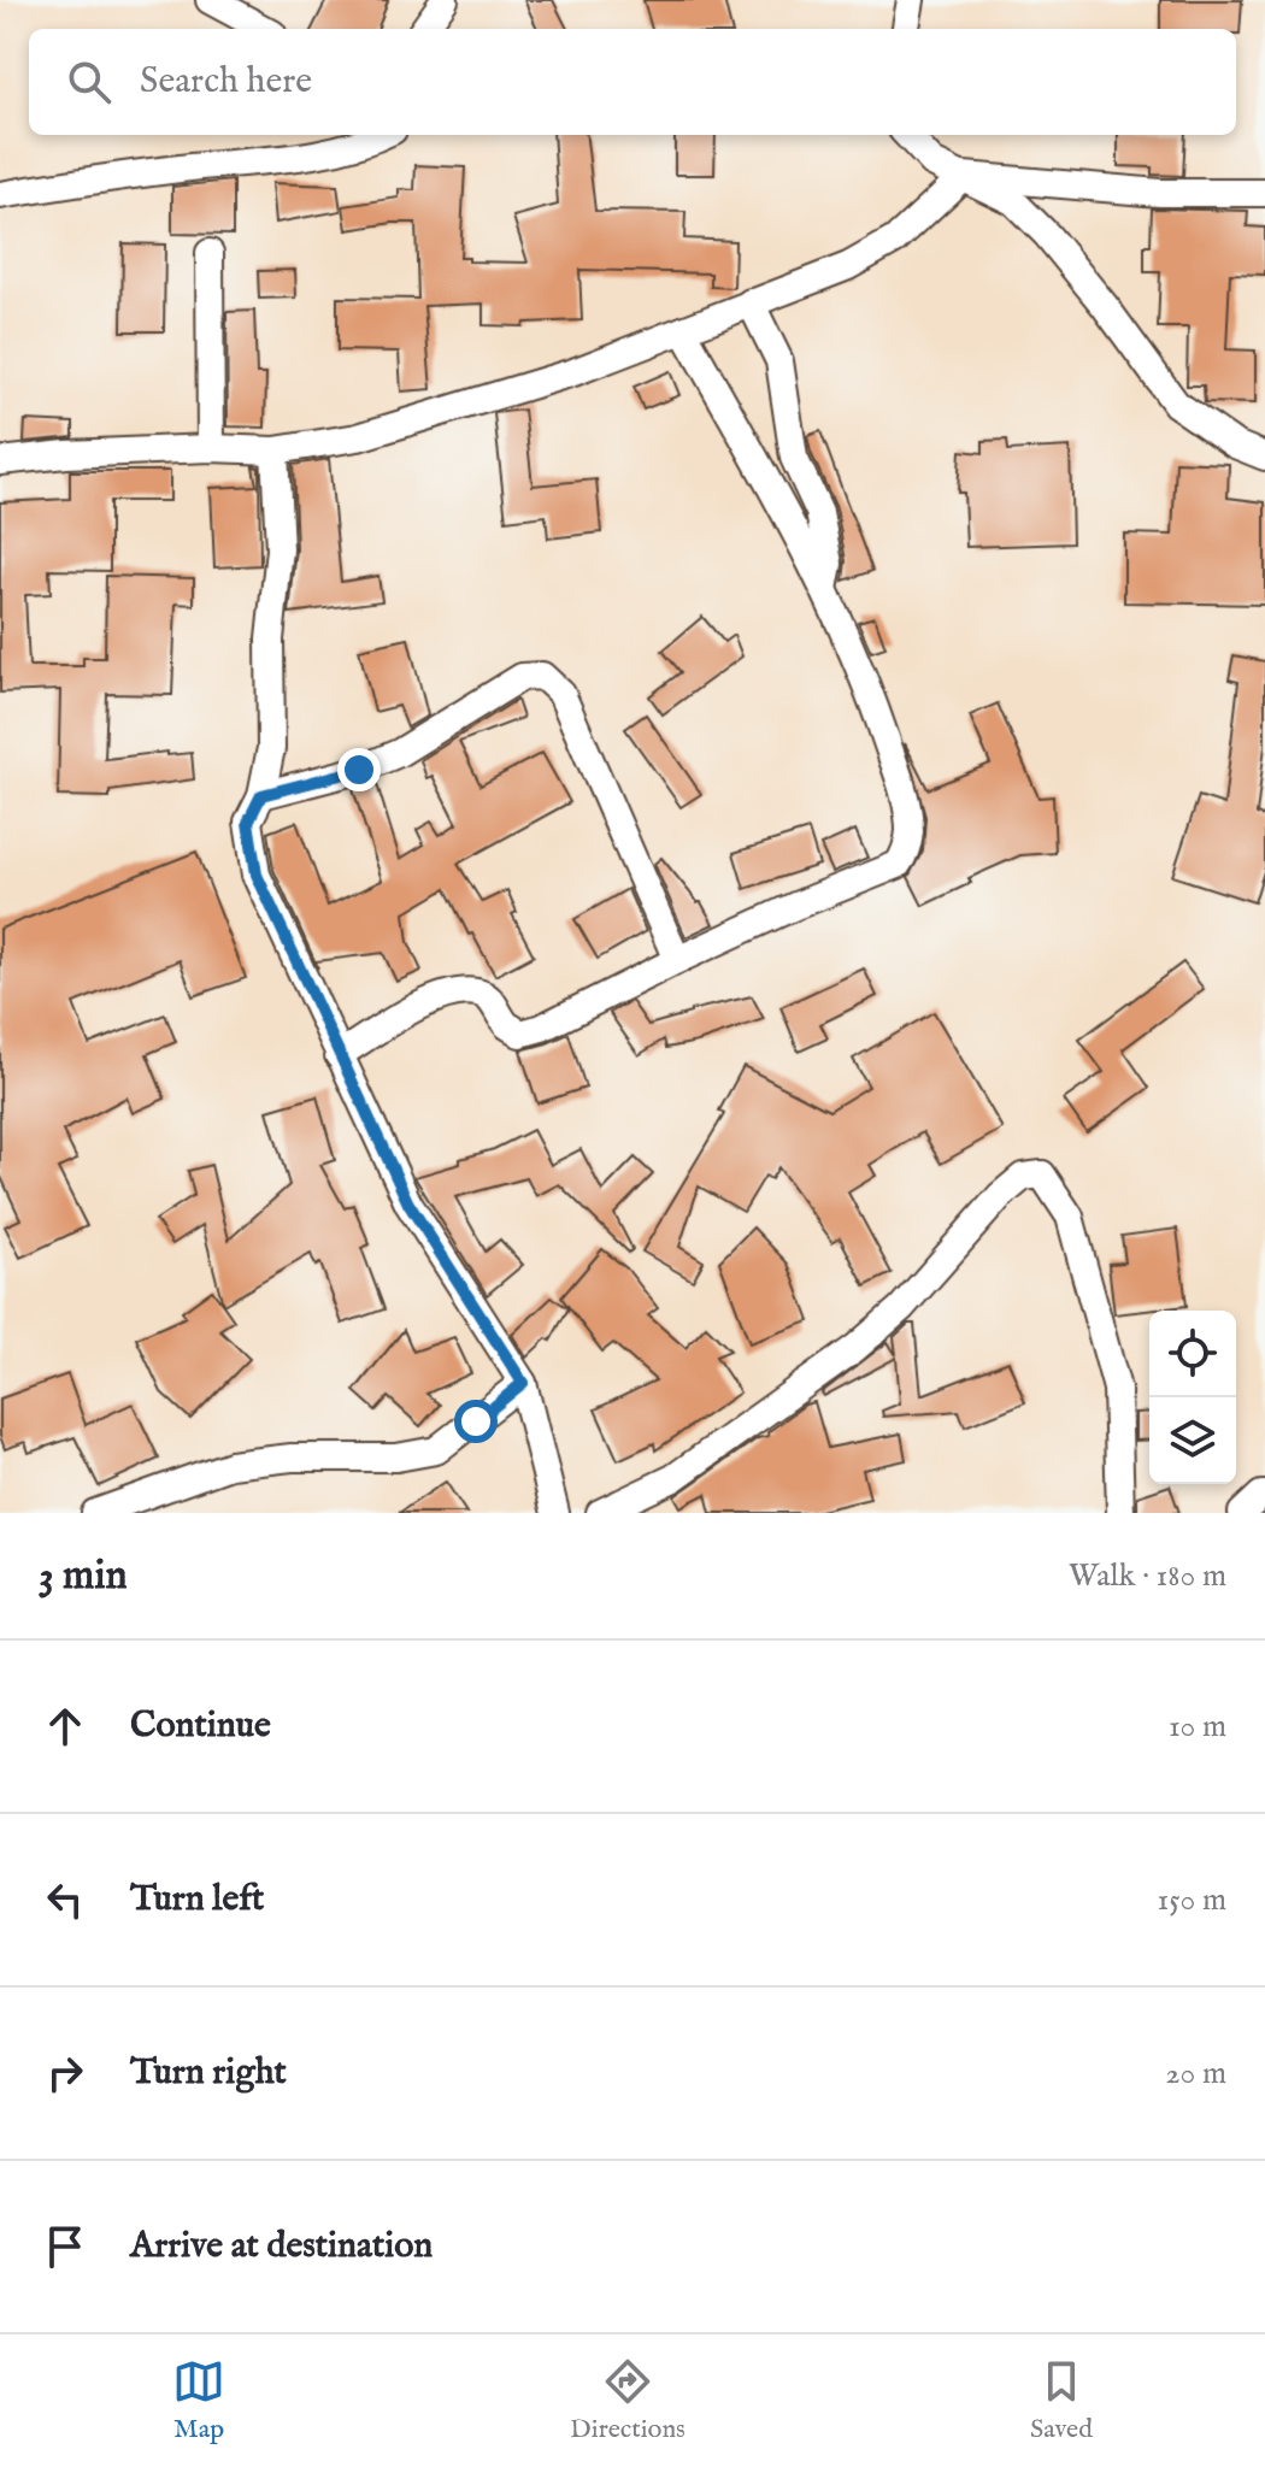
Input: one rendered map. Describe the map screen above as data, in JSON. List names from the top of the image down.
{
  "page": {
    "search": "Search here",
    "heading": ["3 min", "Walk · 180 m"],
    "list": [
      ["Continue", "10 m"],
      ["Turn left", "150 m"],
      ["Turn right", "20 m"],
      "Arrive at destination"
    ],
    "nav": ["Map", "Directions", "Saved"]
  }
}
